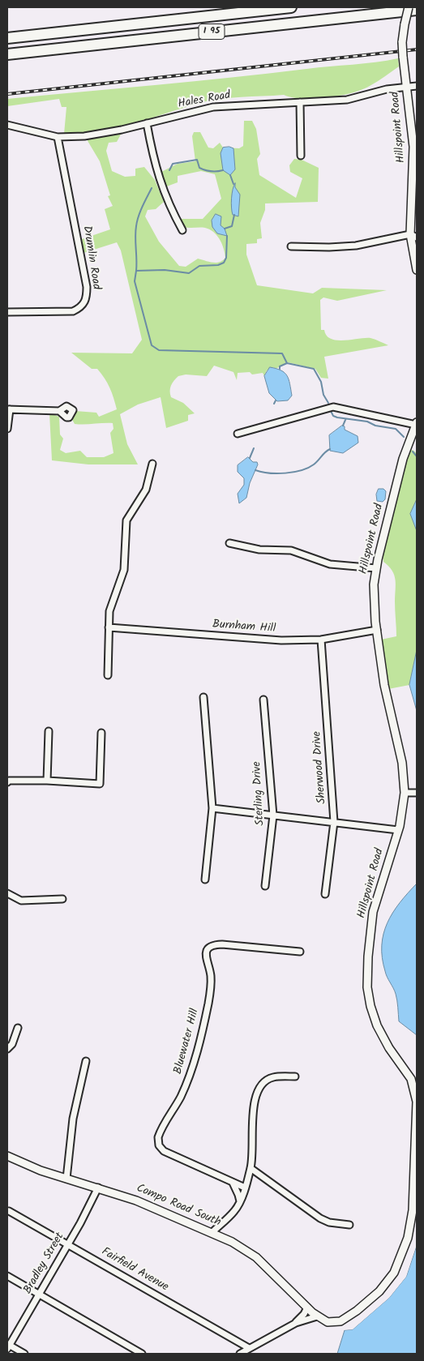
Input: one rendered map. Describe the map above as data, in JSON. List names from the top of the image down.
{
  "streets": {
    "highway": ["I 95"],
    "street": [
      "Hales Road",
      "Hillspoint Road",
      "Drumlin Road",
      "Burnham Hill",
      "Sherwood Drive",
      "Sterling Drive",
      "Bluewater Hill",
      "Compo Road South",
      "Bradley Street",
      "Fairfield Avenue"
    ]
  },
  "crossings": [
    ["Hales Road", "Hillspoint Road"],
    ["Hales Road", "Drumlin Road"],
    ["Hillspoint Road", "Burnham Hill"],
    ["Hillspoint Road", "Compo Road South"],
    ["Burnham Hill", "Sherwood Drive"],
    ["Compo Road South", "Bradley Street"],
    ["Bradley Street", "Fairfield Avenue"]
  ]
}
